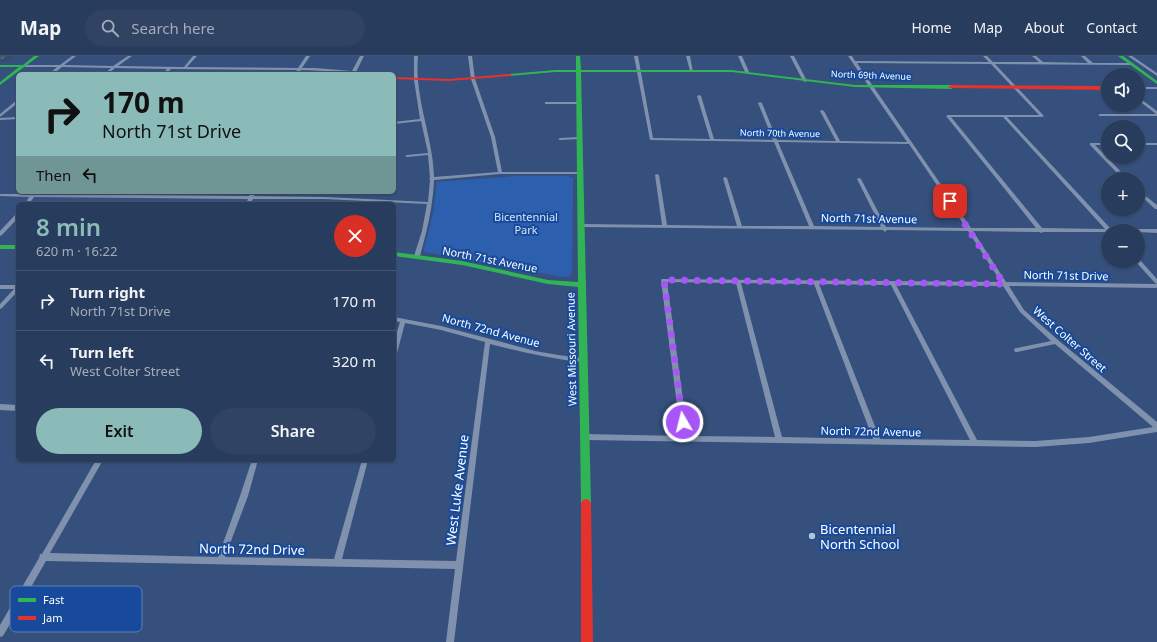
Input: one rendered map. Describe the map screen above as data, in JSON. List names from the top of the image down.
{
  "streets": {
    "street": [
      "North 69th Avenue",
      "North 70th Avenue",
      "North 71st Avenue",
      "North 71st Drive",
      "North 72nd Avenue",
      "West Colter Street",
      "West Missouri Avenue",
      "West Luke Avenue",
      "North 72nd Drive"
    ]
  },
  "crossings": [
    ["North 69th Avenue", "North 70th Avenue"],
    ["North 69th Avenue", "West Colter Street"],
    ["North 69th Avenue", "West Missouri Avenue"],
    ["North 70th Avenue", "West Colter Street"],
    ["North 71st Avenue", "West Colter Street"],
    ["North 71st Avenue", "West Missouri Avenue"],
    ["North 71st Drive", "North 72nd Avenue"],
    ["North 71st Drive", "West Colter Street"],
    ["North 72nd Avenue", "West Missouri Avenue"],
    ["North 72nd Avenue", "West Luke Avenue"],
    ["West Luke Avenue", "North 72nd Drive"]
  ],
  "parks": ["Bicentennial Park"],
  "places": ["Bicentennial North School"],
  "legend": ["Fast", "Jam"],
  "page": {
    "header": "Map",
    "search": "Search here",
    "nav": [
      "Home",
      "Map",
      "About",
      "Contact"
    ],
    "map_buttons": ["+", "−"],
    "turn": ["170 m", "North 71st Drive"],
    "then": "Then",
    "heading": ["8 min", "620 m · 16:22"],
    "list": [
      {
        "name": "Turn right",
        "note": "North 71st Drive",
        "value": "170 m"
      },
      {
        "name": "Turn left",
        "note": "West Colter Street",
        "value": "320 m"
      }
    ],
    "buttons": ["Exit", "Share"]
  }
}
